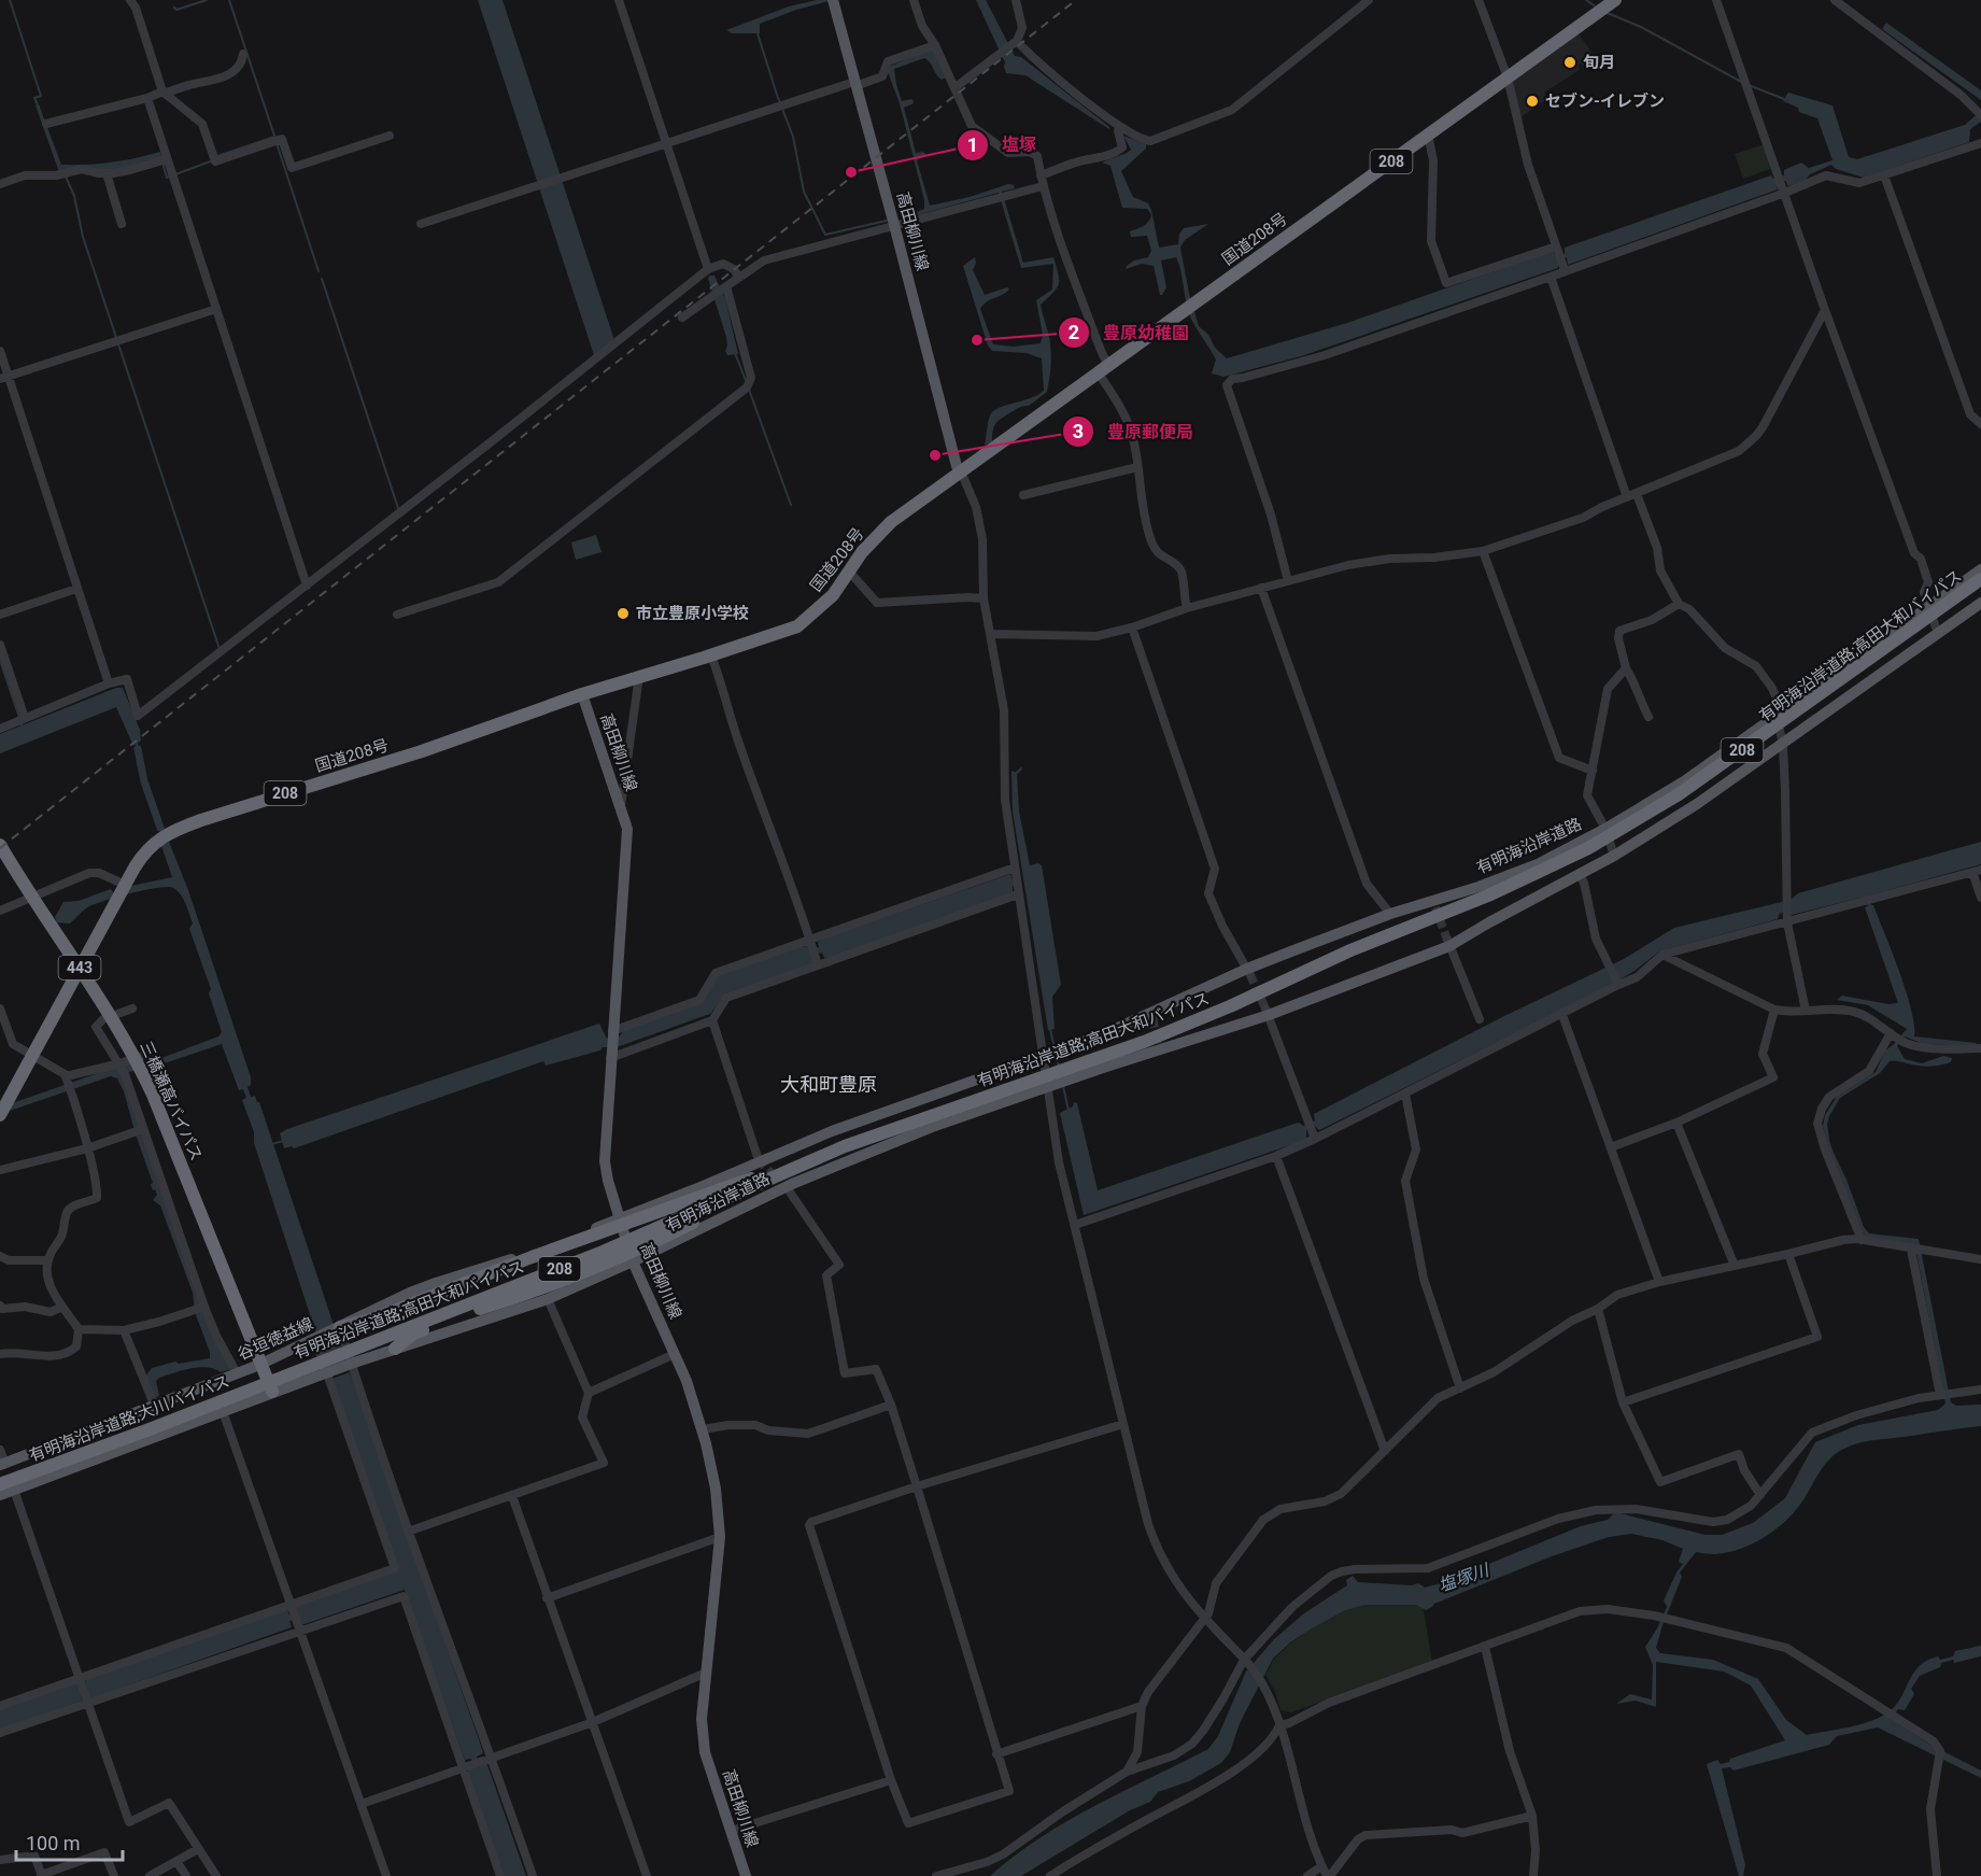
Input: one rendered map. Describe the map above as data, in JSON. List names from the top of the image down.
{
  "streets": {
    "highway": [
      "208",
      "国道208号",
      "有明海沿岸道路;高田大和バイパス",
      "443",
      "三橋瀬高バイパス",
      "有明海沿岸道路;大川バイパス"
    ],
    "main road": ["高田柳川線", "有明海沿岸道路", "谷垣徳益線"]
  },
  "crossings": [
    ["高田柳川線", "国道208号"],
    ["高田柳川線", "有明海沿岸道路"],
    ["有明海沿岸道路;高田大和バイパス", "三橋瀬高バイパス"],
    ["有明海沿岸道路;高田大和バイパス", "有明海沿岸道路;大川バイパス"],
    ["有明海沿岸道路", "谷垣徳益線"],
    ["三橋瀬高バイパス", "谷垣徳益線"],
    ["三橋瀬高バイパス", "有明海沿岸道路;大川バイパス"]
  ],
  "districts": ["大和町豊原"],
  "water": ["塩塚川"],
  "places": [
    "旬月",
    "セブン-イレブン",
    "塩塚",
    "豊原幼稚園",
    "豊原郵便局",
    "市立豊原小学校"
  ],
  "scale_bar": "100 m"
}
